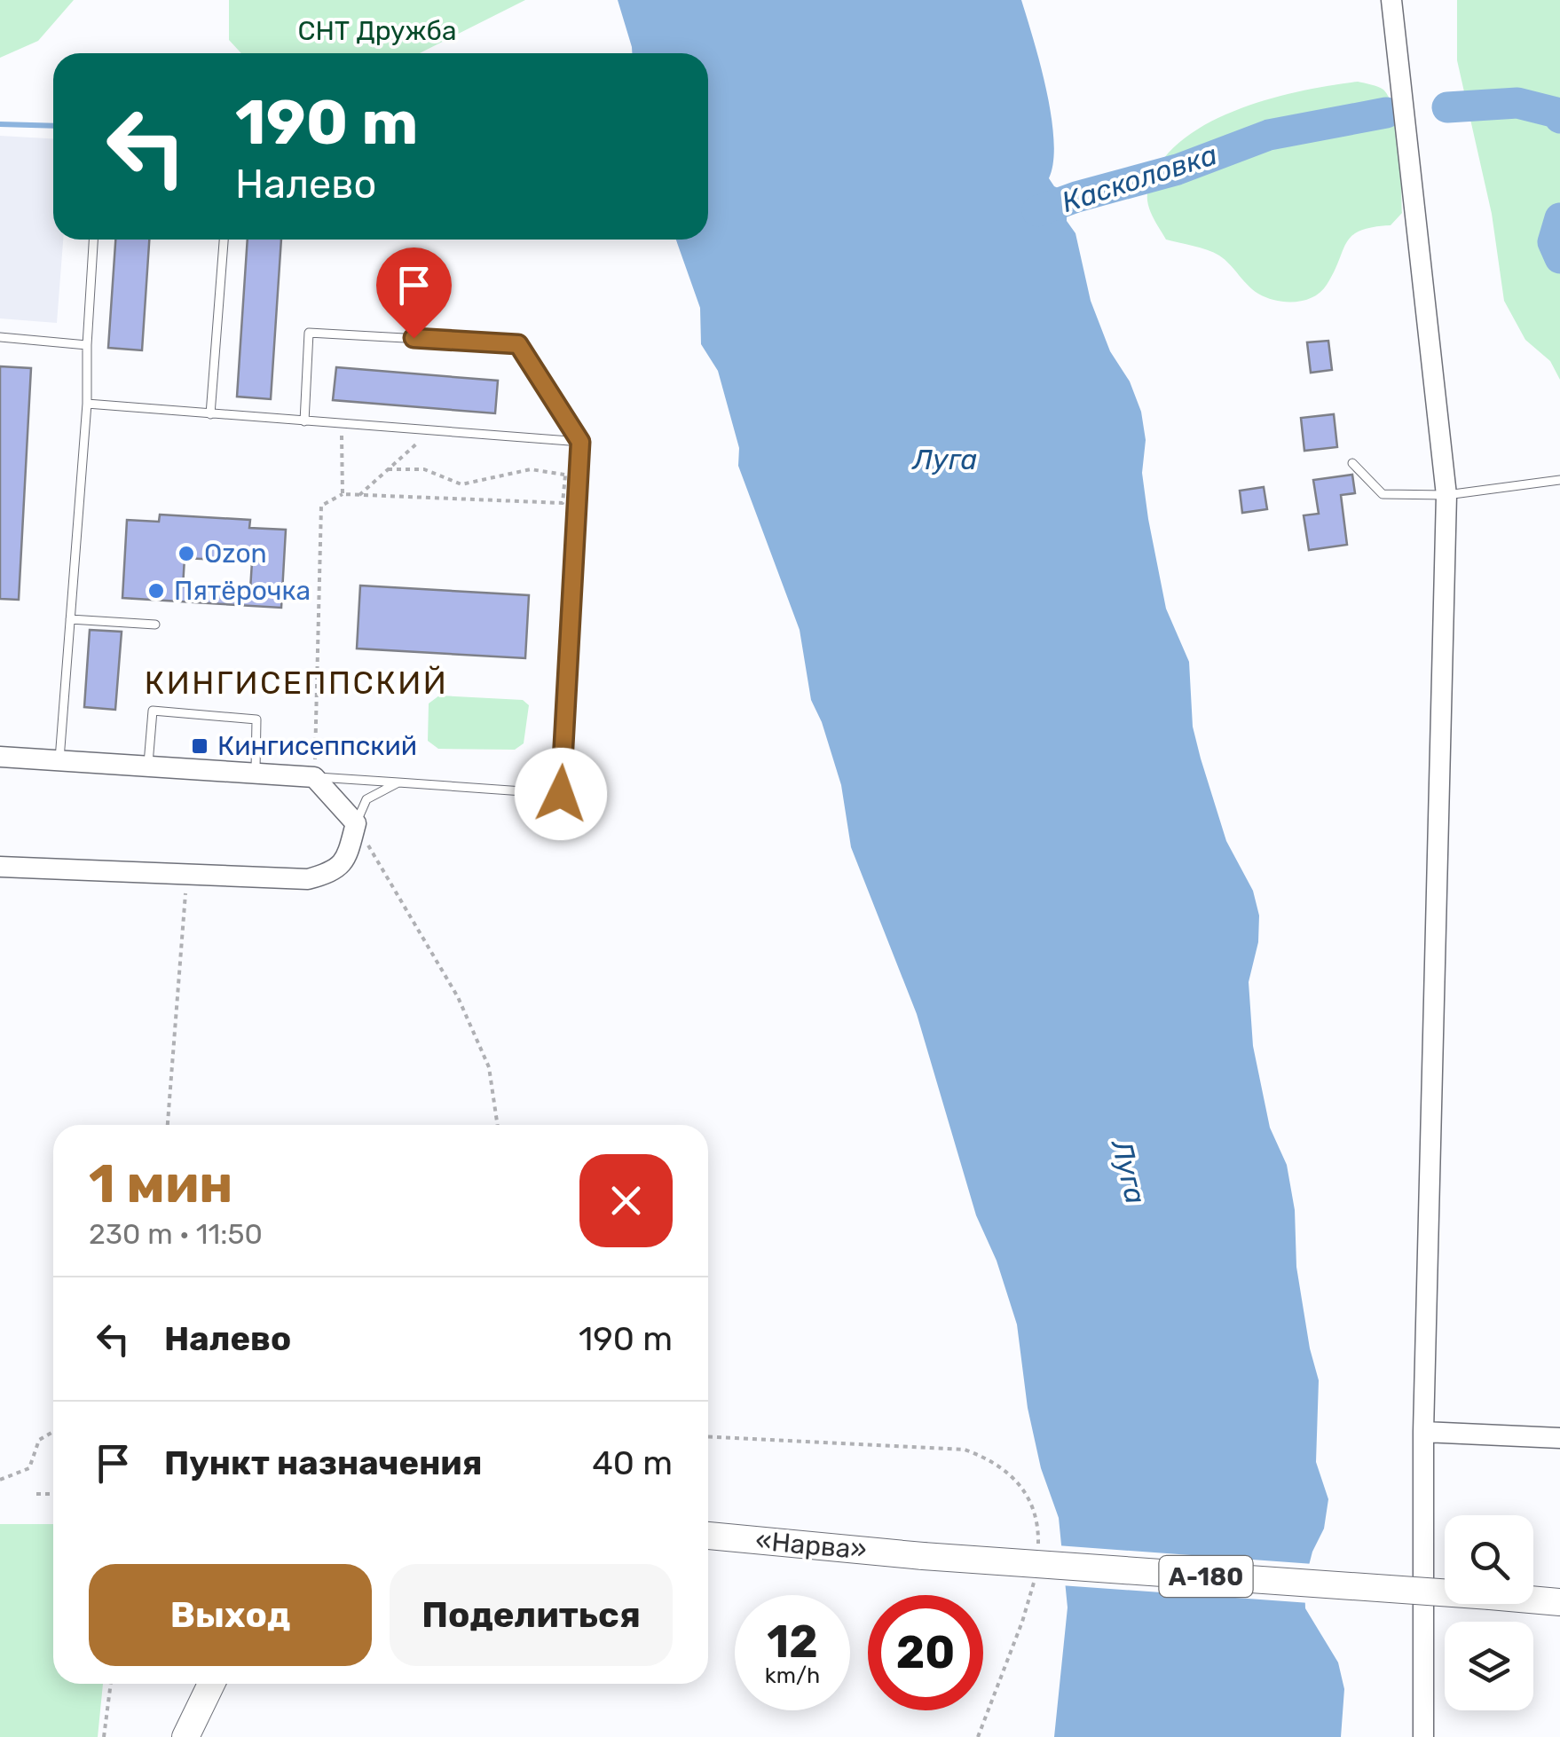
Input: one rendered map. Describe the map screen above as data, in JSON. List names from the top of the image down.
{
  "streets": {
    "highway": ["«Нарва»", "А-180"]
  },
  "districts": ["КИНГИСЕППСКИЙ"],
  "water": ["Касколовка", "Луга"],
  "parks": ["СНТ Дружба"],
  "places": {
    "other": ["Ozon", "Пятёрочка"],
    "transit": ["Кингисеппский"]
  },
  "page": {
    "turn": ["190 m", "Налево"],
    "heading": ["1 мин", "230 m · 11:50"],
    "list": [
      {
        "name": "Налево",
        "value": "190 m"
      },
      {
        "name": "Пункт назначения",
        "value": "40 m"
      }
    ],
    "buttons": ["Выход", "Поделиться"],
    "speed": "12 km/h",
    "limit": "20"
  }
}
